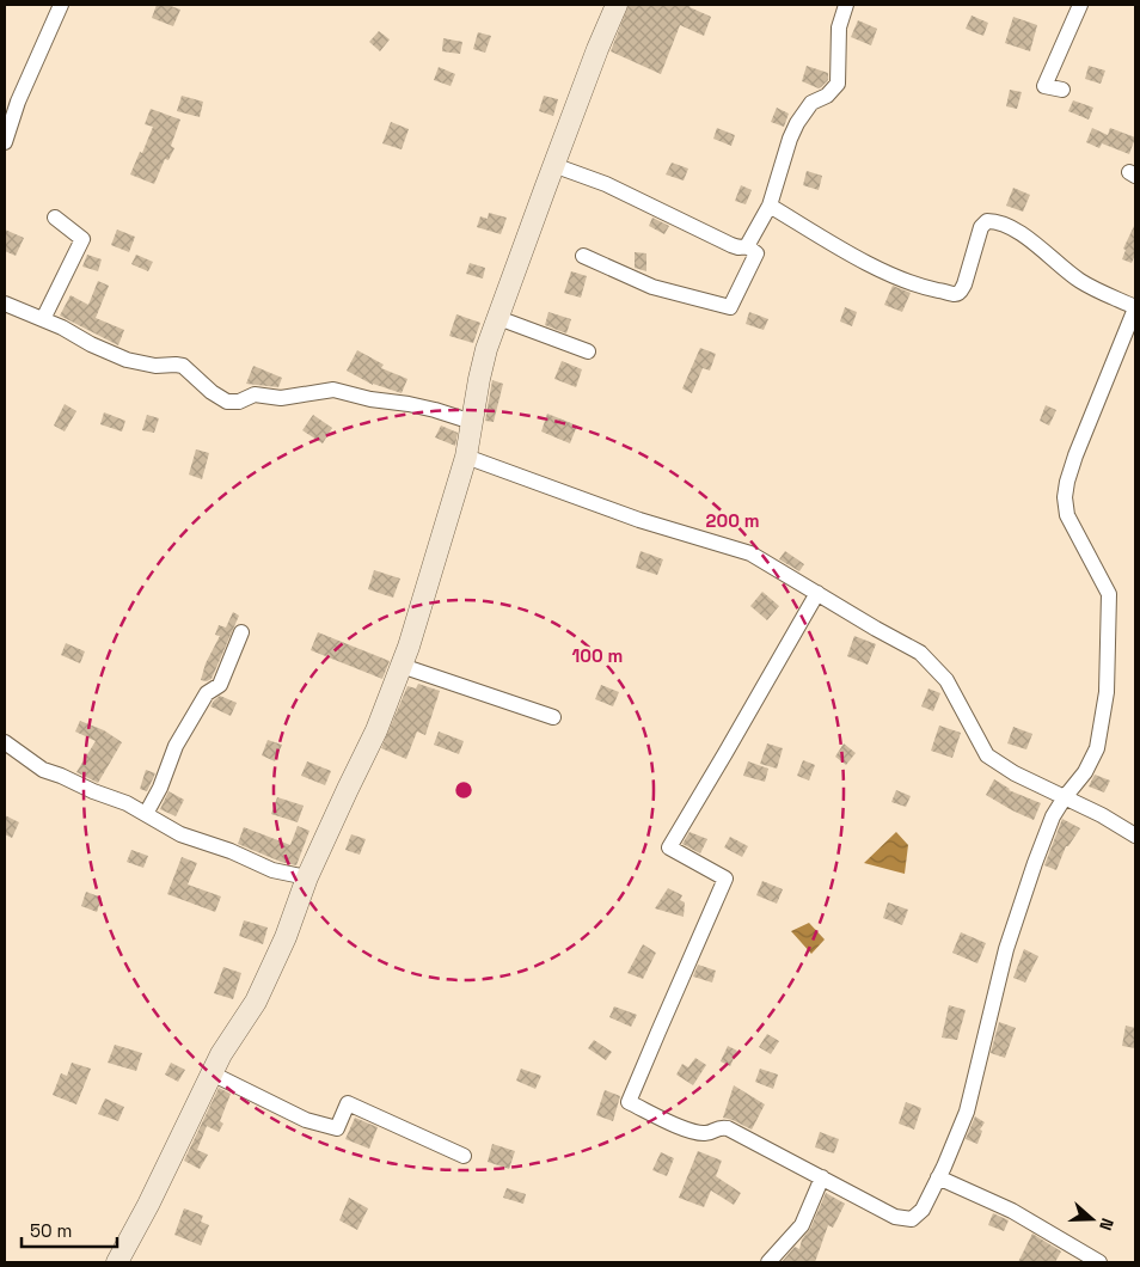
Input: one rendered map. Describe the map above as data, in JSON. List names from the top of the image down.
{
  "scale_bar": "50 m",
  "north": "right",
  "rings": ["200 m", "100 m"]
}
